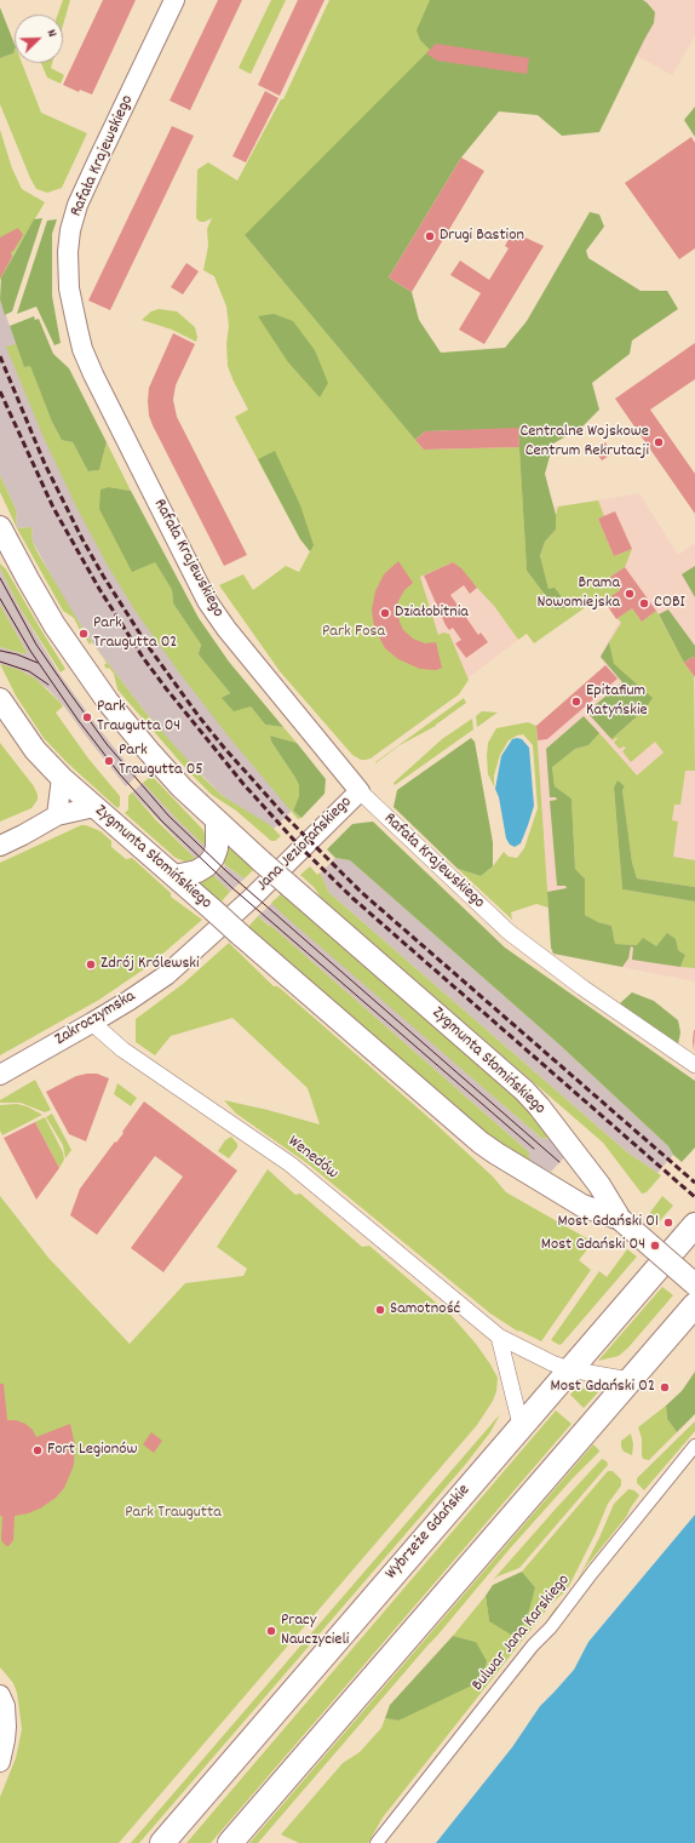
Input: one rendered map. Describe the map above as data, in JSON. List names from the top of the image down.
{
  "streets": {
    "main road": ["Zygmunta Słomińskiego", "Wybrzeże Gdańskie"],
    "street": [
      "Rafała Krajewskiego",
      "Jana Jeziorańskiego",
      "Zakroczymska",
      "Wenedów",
      "Bulwar Jana Karskiego"
    ]
  },
  "crossings": [
    ["Rafała Krajewskiego", "Jana Jeziorańskiego"],
    ["Jana Jeziorańskiego", "Zakroczymska"],
    ["Zakroczymska", "Wenedów"],
    ["Wenedów", "Wybrzeże Gdańskie"]
  ],
  "parks": ["Park Fosa", "Park Traugutta"],
  "places": [
    "Drugi Bastion",
    "Centralne Wojskowe Centrum Rekrutacji",
    "Brama Nowomiejska",
    "COBI",
    "Działobitnia",
    "Park Traugutta 02",
    "Epitafium Katyńskie",
    "Park Traugutta 04",
    "Park Traugutta 05",
    "Zdrój Królewski",
    "Most Gdański 01",
    "Most Gdański 04",
    "Samotność",
    "Most Gdański 02",
    "Fort Legionów",
    "Pracy Nauczycieli"
  ],
  "north": "top right"
}
